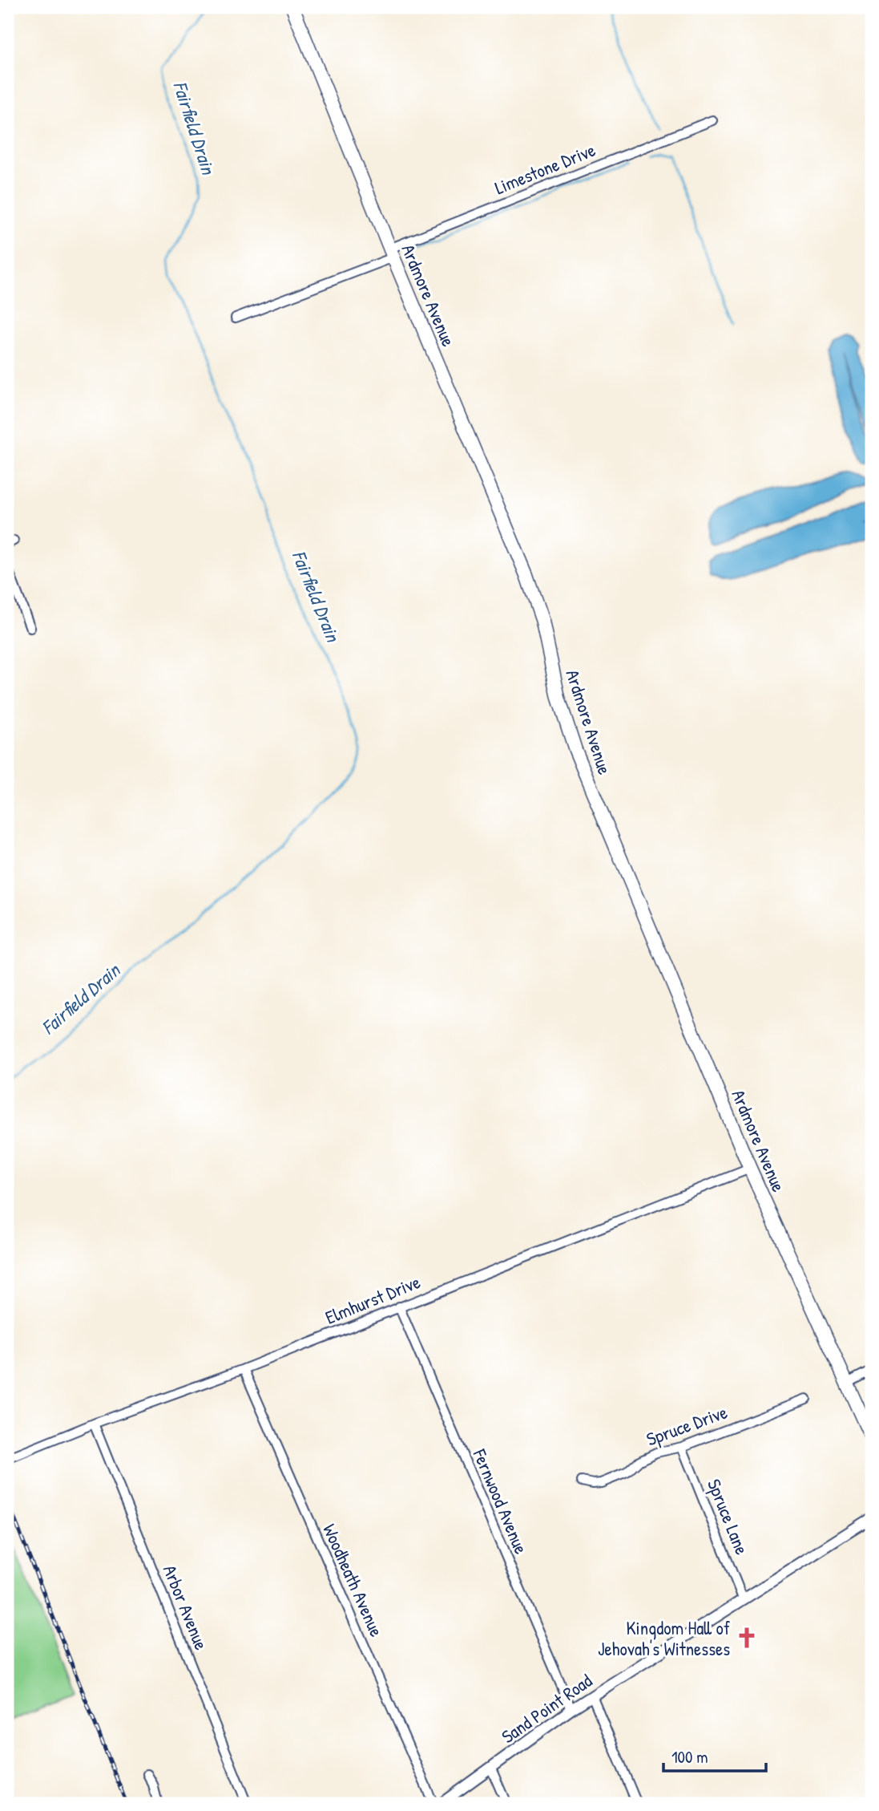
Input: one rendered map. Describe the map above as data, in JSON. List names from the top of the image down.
{
  "streets": {
    "main road": ["Ardmore Avenue"],
    "street": [
      "Limestone Drive",
      "Elmhurst Drive",
      "Spruce Drive",
      "Fernwood Avenue",
      "Spruce Lane",
      "Woodheath Avenue",
      "Arbor Avenue",
      "Sand Point Road"
    ]
  },
  "crossings": [
    ["Limestone Drive", "Ardmore Avenue"],
    ["Ardmore Avenue", "Elmhurst Drive"],
    ["Elmhurst Drive", "Fernwood Avenue"],
    ["Elmhurst Drive", "Woodheath Avenue"],
    ["Elmhurst Drive", "Arbor Avenue"],
    ["Spruce Drive", "Spruce Lane"],
    ["Fernwood Avenue", "Sand Point Road"],
    ["Spruce Lane", "Sand Point Road"]
  ],
  "water": ["Fairfield Drain"],
  "places": {
    "church": ["Kingdom Hall of Jehovah's Witnesses"]
  },
  "scale_bar": "100 m"
}
